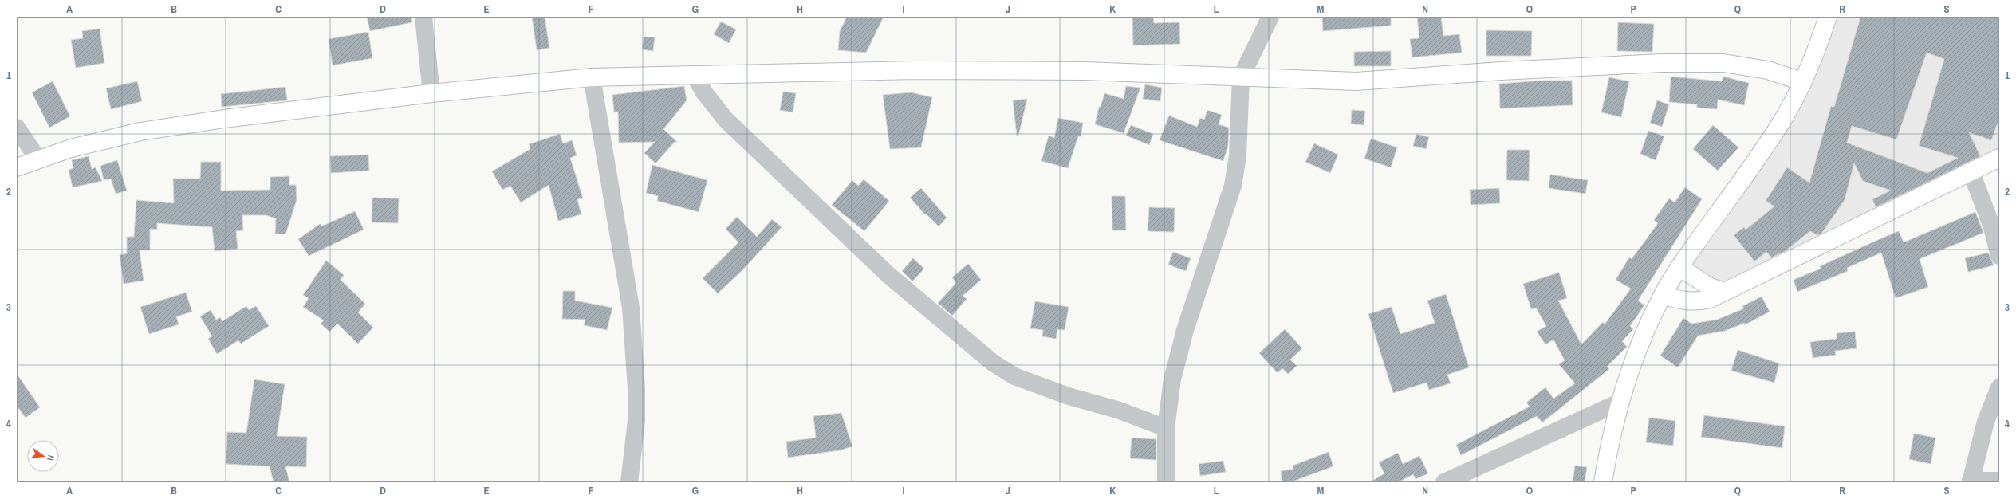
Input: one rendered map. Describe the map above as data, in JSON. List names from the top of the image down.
{
  "north": "right",
  "grid": {
    "columns": [
      "A",
      "B",
      "C",
      "D",
      "E",
      "F",
      "G",
      "H",
      "I",
      "J",
      "K",
      "L",
      "M",
      "N",
      "O",
      "P",
      "Q",
      "R",
      "S"
    ],
    "rows": [
      "1",
      "2",
      "3",
      "4"
    ]
  }
}
